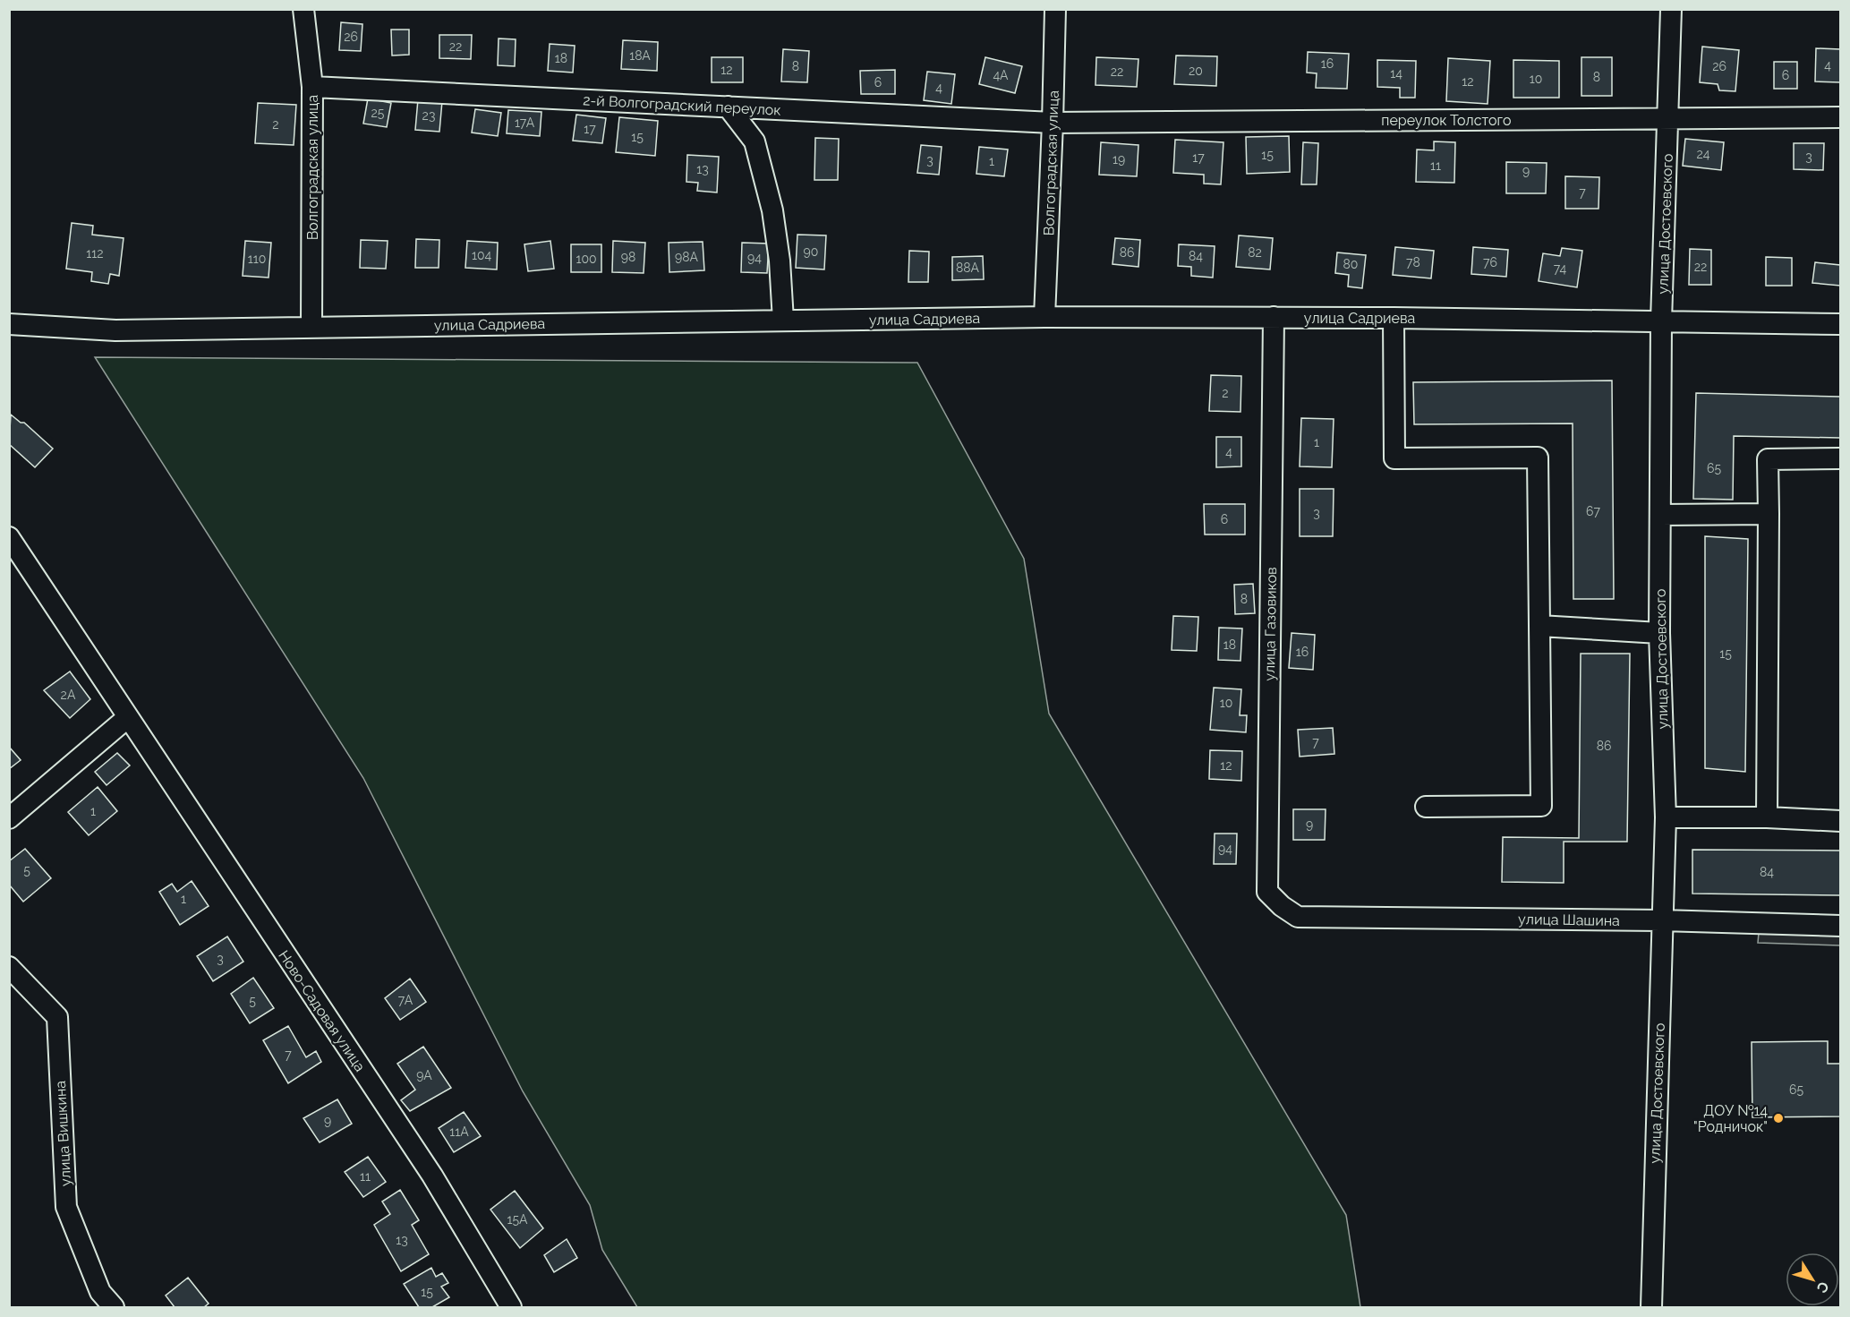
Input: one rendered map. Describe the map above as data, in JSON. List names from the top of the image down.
{
  "streets": {
    "street": [
      "2-й Волгоградский переулок",
      "переулок Толстого",
      "Волгоградская улица",
      "улица Достоевского",
      "улица Садриева",
      "улица Газовиков",
      "улица Шашина",
      "Ново-Садовая улица",
      "улица Вишкина"
    ]
  },
  "crossings": [
    ["2-й Волгоградский переулок", "переулок Толстого"],
    ["2-й Волгоградский переулок", "Волгоградская улица"],
    ["переулок Толстого", "Волгоградская улица"],
    ["переулок Толстого", "улица Достоевского"],
    ["Волгоградская улица", "улица Садриева"],
    ["улица Достоевского", "улица Садриева"],
    ["улица Достоевского", "улица Шашина"],
    ["улица Садриева", "улица Газовиков"],
    ["улица Газовиков", "улица Шашина"]
  ],
  "places": ["ДОУ №14 \"Родничок\""],
  "house_numbers": [
    "26",
    "22",
    "18А",
    "18",
    "16",
    "4",
    "8",
    "26",
    "12",
    "20",
    "22",
    "14",
    "4А",
    "6",
    "8",
    "10",
    "12",
    "6",
    "4",
    "25",
    "23",
    "17А",
    "2",
    "17",
    "15",
    "24",
    "15",
    "3",
    "17",
    "19",
    "3",
    "1",
    "11",
    "13",
    "9",
    "7",
    "90",
    "86",
    "82",
    "112",
    "104",
    "84",
    "98",
    "98А",
    "94",
    "110",
    "100",
    "78",
    "76",
    "80",
    "22",
    "88А",
    "74",
    "2",
    "1",
    "4",
    "65",
    "67",
    "3",
    "6",
    "8",
    "18",
    "16",
    "15",
    "2А",
    "10",
    "7",
    "86",
    "12",
    "1",
    "9",
    "94",
    "5",
    "84",
    "1",
    "3",
    "7А",
    "5",
    "7",
    "9А",
    "65",
    "9",
    "11А",
    "11",
    "15А",
    "13",
    "15"
  ],
  "north": "bottom right"
}
